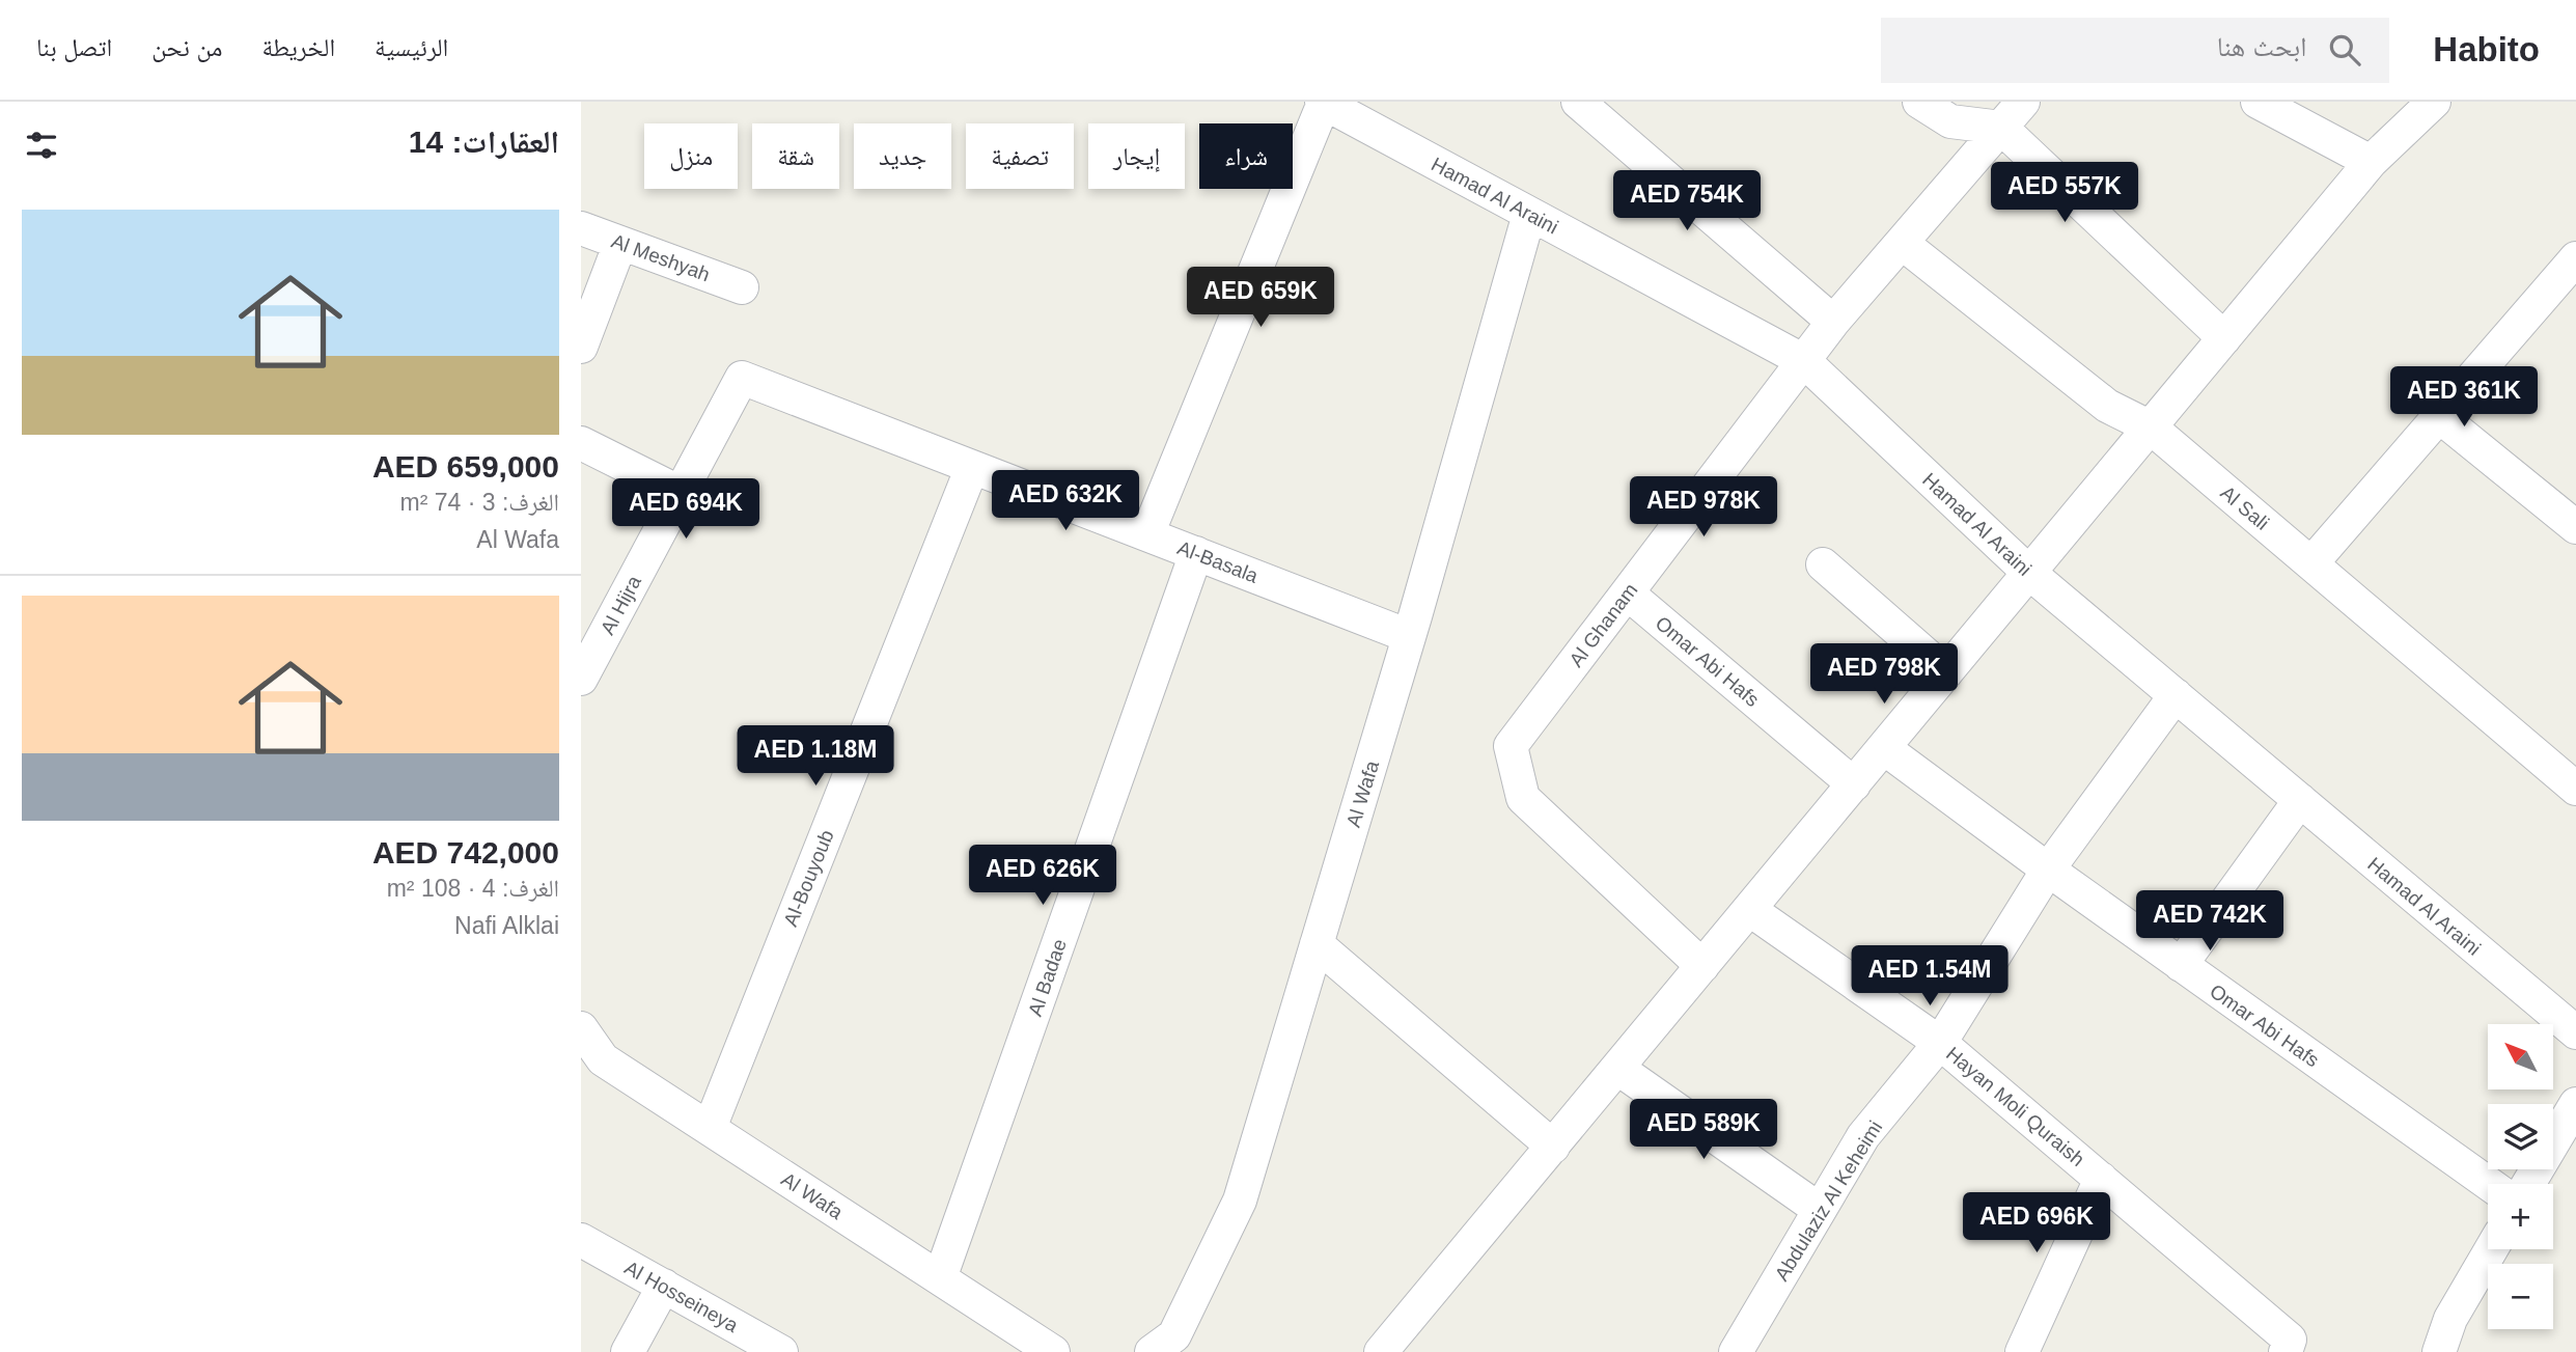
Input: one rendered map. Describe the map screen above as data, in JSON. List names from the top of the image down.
{
  "streets": {
    "street": [
      "Hamad Al Araini",
      "Al Meshyah",
      "Al Sali",
      "Al-Basala",
      "Al Hijra",
      "Al Ghanam",
      "Omar Abi Hafs",
      "Al Wafa",
      "Al-Bouyoub",
      "Al Badae",
      "Hayan Moli Quraish",
      "Abdulaziz Al Keheimi",
      "Al Hosseineya"
    ]
  },
  "crossings": [
    ["Hamad Al Araini", "Al Ghanam"],
    ["Hamad Al Araini", "Al Wafa"],
    ["Hamad Al Araini", "Abdulaziz Al Keheimi"],
    ["Al Sali", "Al Ghanam"],
    ["Al-Basala", "Al Hijra"],
    ["Al-Basala", "Al Wafa"],
    ["Al-Basala", "Al-Bouyoub"],
    ["Al-Basala", "Al Badae"],
    ["Al Ghanam", "Omar Abi Hafs"],
    ["Omar Abi Hafs", "Abdulaziz Al Keheimi"],
    ["Al Wafa", "Al-Bouyoub"],
    ["Al Wafa", "Al Badae"],
    ["Hayan Moli Quraish", "Abdulaziz Al Keheimi"]
  ],
  "north": "top left",
  "page": {
    "header": "Habito",
    "search": "ابحث هنا",
    "nav": [
      "الرئيسية",
      "الخريطة",
      "من نحن",
      "اتصل بنا"
    ],
    "heading": "العقارات: 14",
    "chip": [
      "شراء",
      "إيجار",
      "تصفية",
      "جديد",
      "شقة",
      "منزل"
    ],
    "price": [
      "AED 557K",
      "AED 754K",
      "AED 659K",
      "AED 361K",
      "AED 632K",
      "AED 978K",
      "AED 694K",
      "AED 798K",
      "AED 1.18M",
      "AED 626K",
      "AED 742K",
      "AED 1.54M",
      "AED 589K",
      "AED 696K"
    ],
    "list": [
      {
        "name": "AED 659,000",
        "note": "الغرف: 3 · 74 m² · Al Wafa"
      },
      {
        "name": "AED 742,000",
        "note": "الغرف: 4 · 108 m² · Nafi Alklai"
      }
    ],
    "map_buttons": ["+", "−"]
  }
}
